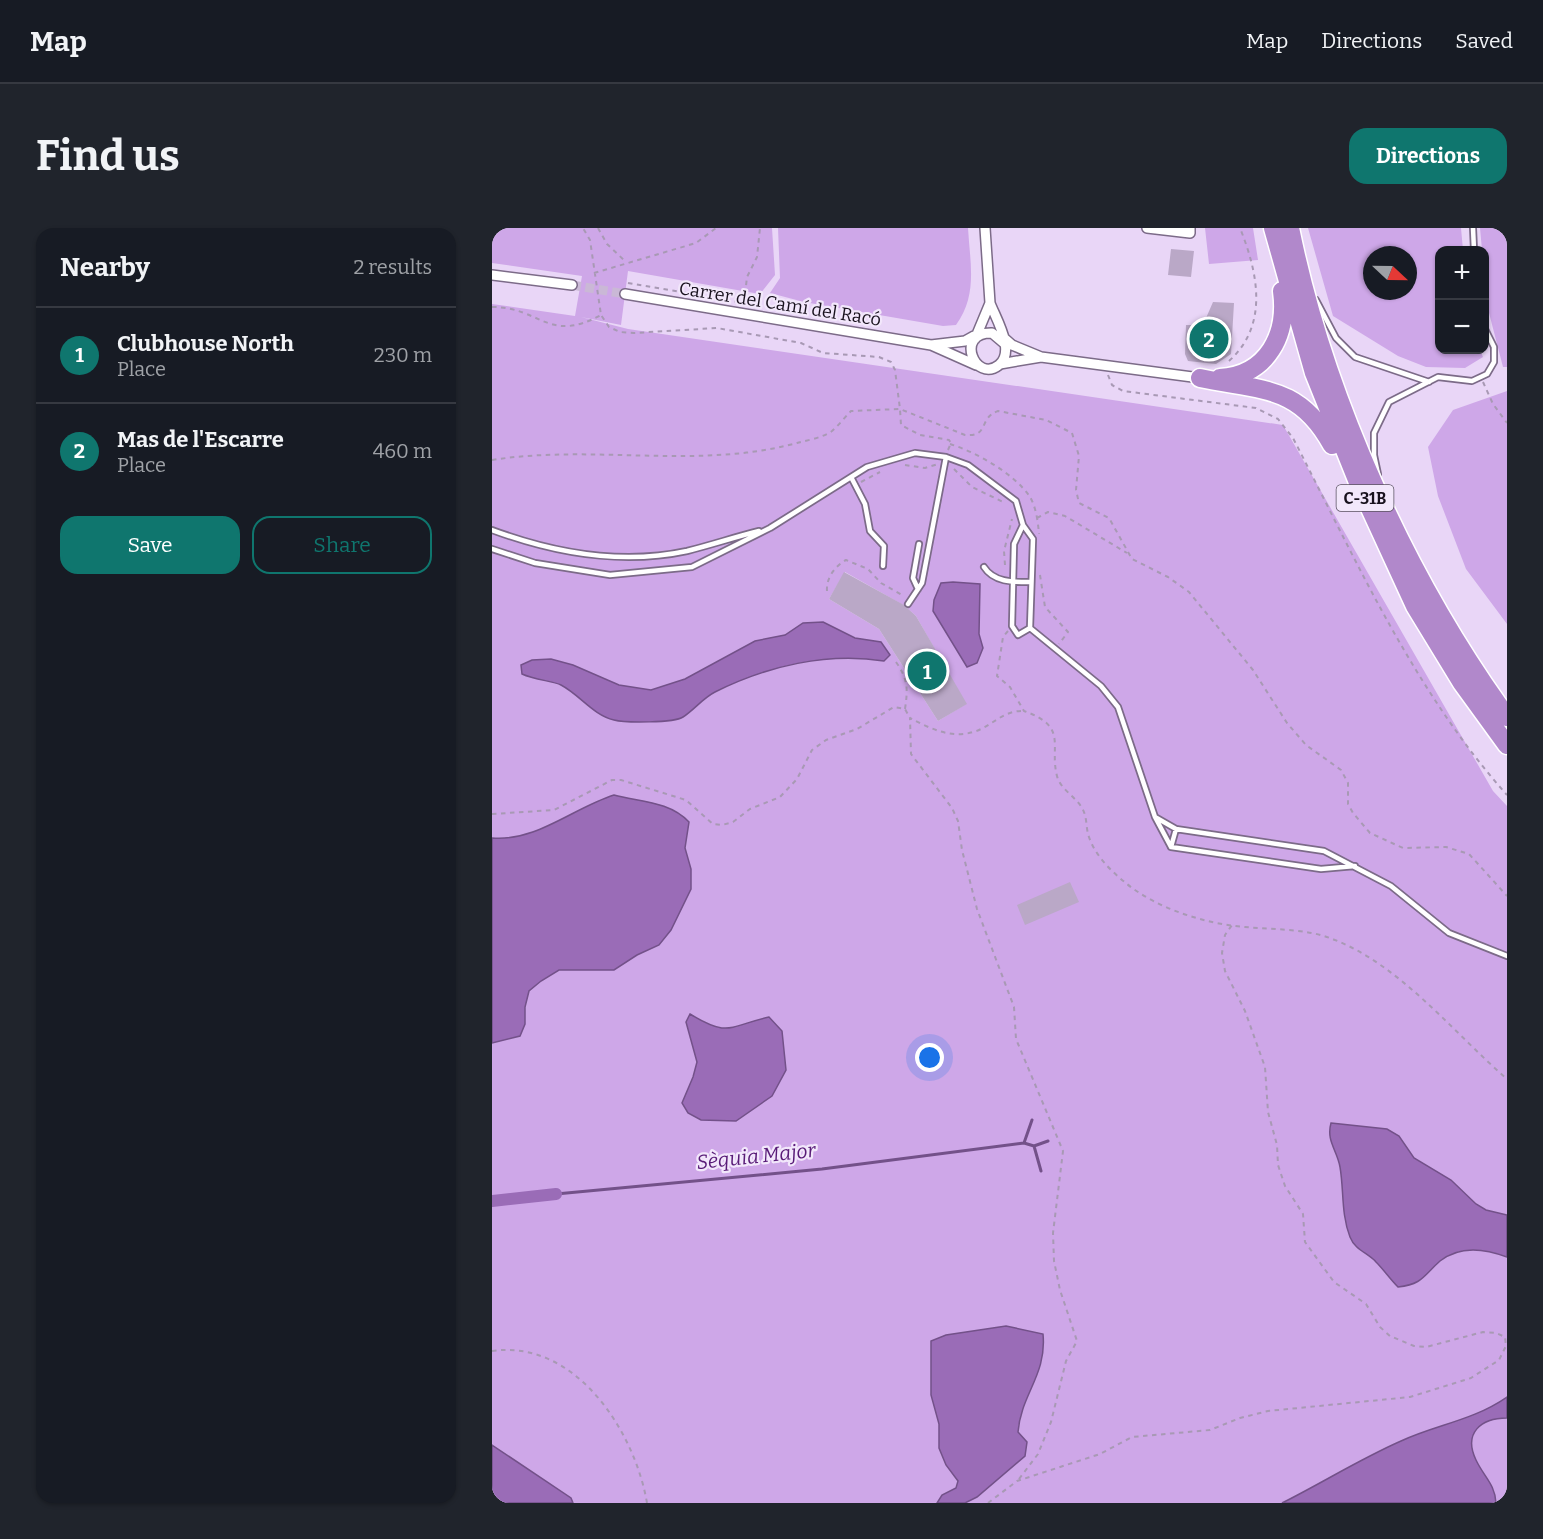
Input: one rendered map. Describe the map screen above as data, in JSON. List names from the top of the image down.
{
  "streets": {
    "highway": ["C-31B"],
    "street": ["Carrer del Camí del Racó"]
  },
  "water": ["Sèquia Major"],
  "north": "right",
  "page": {
    "header": "Map",
    "nav": ["Map", "Directions", "Saved"],
    "buttons": [
      "Directions",
      ["Save", "Share"]
    ],
    "title": "Find us",
    "heading": ["Nearby", "2 results"],
    "map_buttons": ["+", "−"],
    "list": [
      {
        "mark": "1",
        "name": "Clubhouse North",
        "note": "Place",
        "value": "230 m"
      },
      {
        "mark": "2",
        "name": "Mas de l'Escarre",
        "note": "Place",
        "value": "460 m"
      }
    ],
    "pins": ["2", "1"]
  }
}
